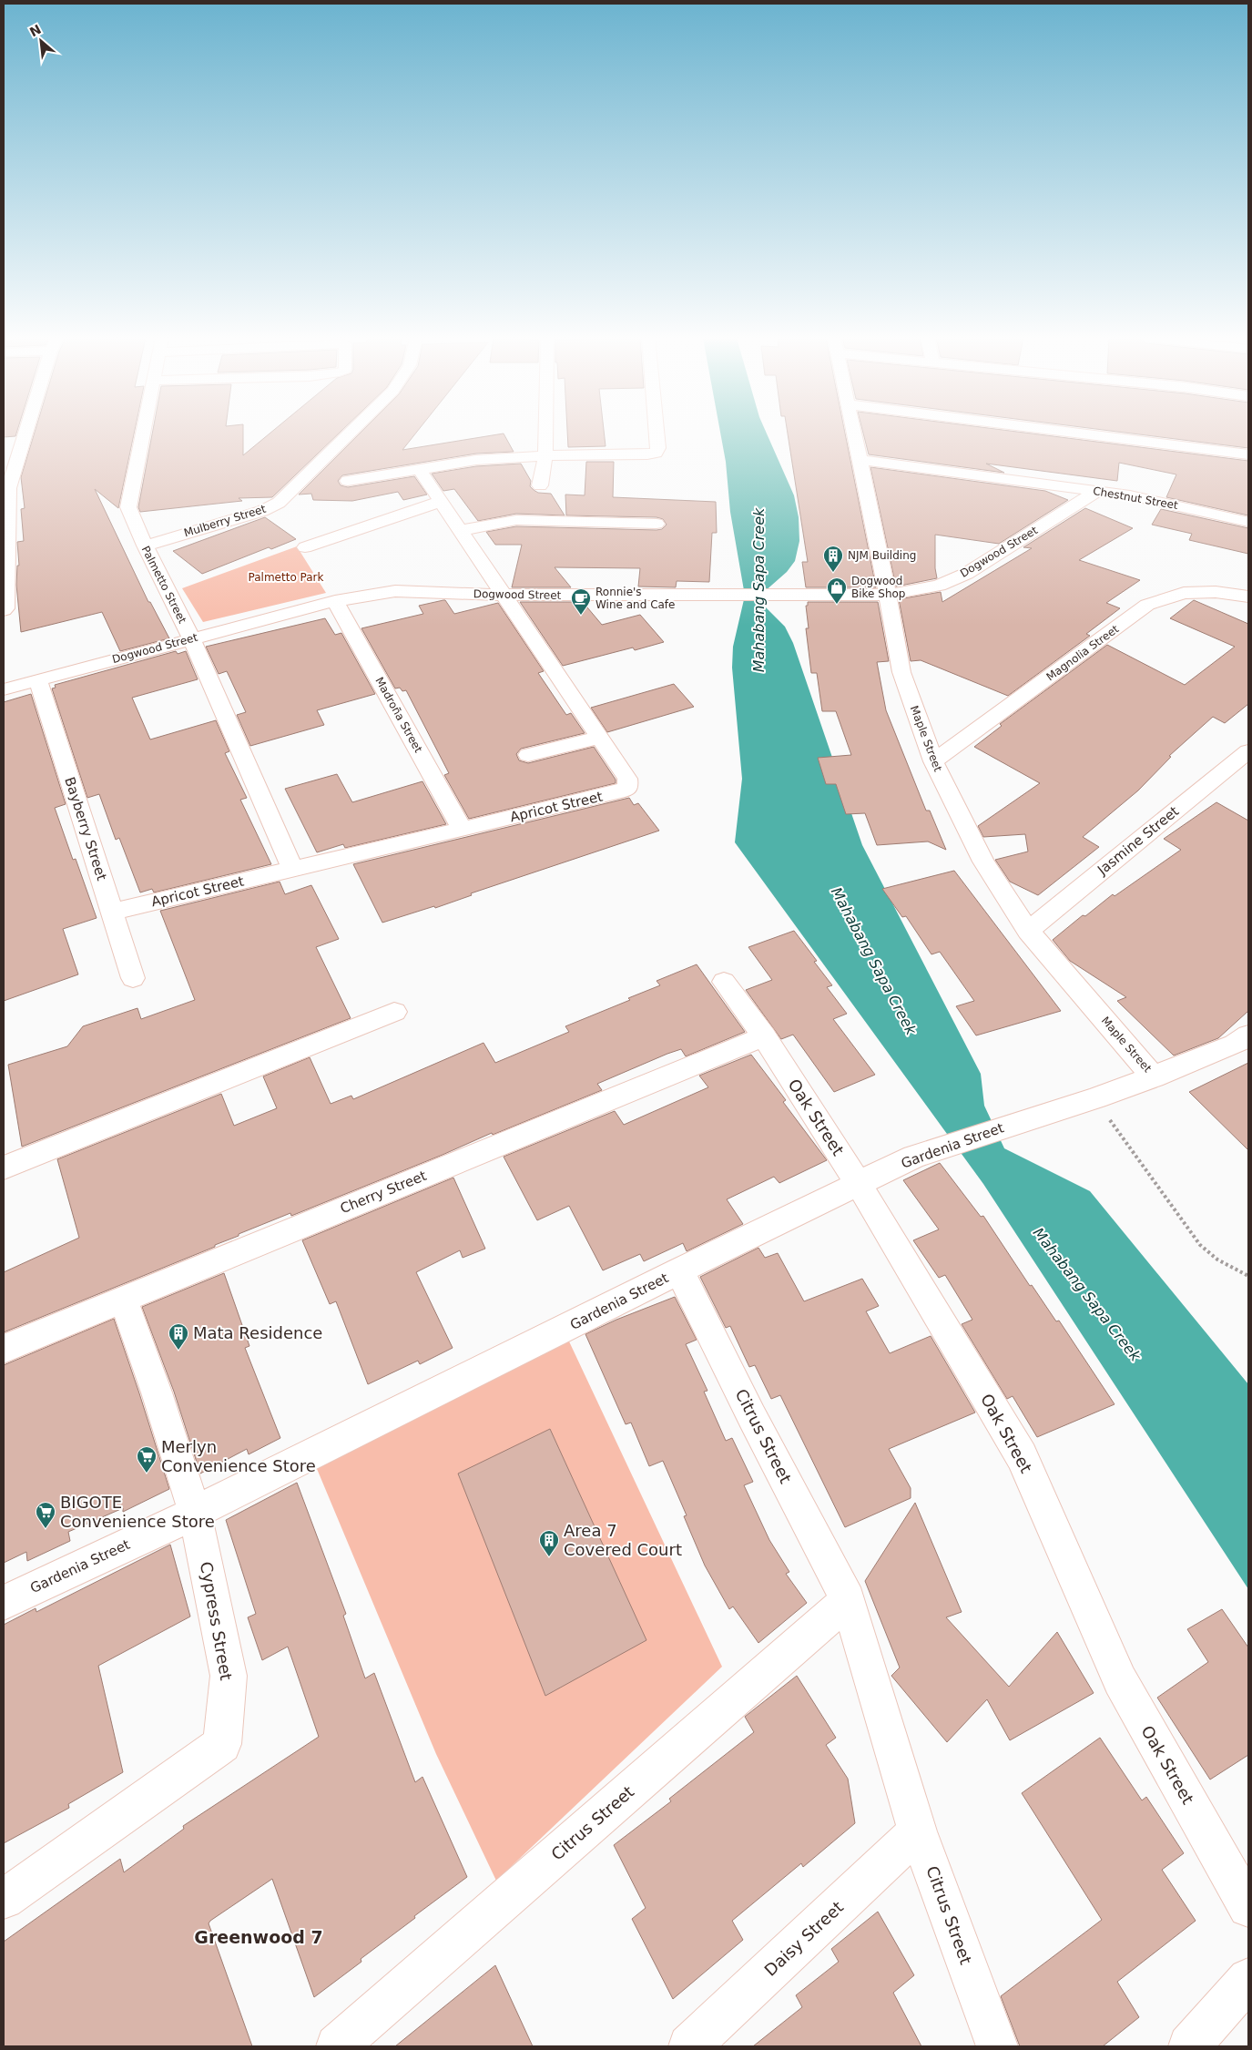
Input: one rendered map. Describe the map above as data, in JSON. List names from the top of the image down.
{
  "streets": {
    "street": [
      "Chestnut Street",
      "Mulberry Street",
      "Dogwood Street",
      "Palmetto Street",
      "Magnolia Street",
      "Madroña Street",
      "Maple Street",
      "Apricot Street",
      "Bayberry Street",
      "Jasmine Street",
      "Oak Street",
      "Gardenia Street",
      "Cherry Street",
      "Citrus Street",
      "Cypress Street",
      "Daisy Street"
    ]
  },
  "crossings": [
    ["Chestnut Street", "Dogwood Street"],
    ["Chestnut Street", "Maple Street"],
    ["Mulberry Street", "Palmetto Street"],
    ["Dogwood Street", "Palmetto Street"],
    ["Dogwood Street", "Madroña Street"],
    ["Dogwood Street", "Maple Street"],
    ["Dogwood Street", "Apricot Street"],
    ["Dogwood Street", "Bayberry Street"],
    ["Palmetto Street", "Apricot Street"],
    ["Magnolia Street", "Maple Street"],
    ["Madroña Street", "Apricot Street"],
    ["Maple Street", "Jasmine Street"],
    ["Maple Street", "Gardenia Street"],
    ["Apricot Street", "Bayberry Street"],
    ["Oak Street", "Gardenia Street"],
    ["Oak Street", "Cherry Street"],
    ["Gardenia Street", "Citrus Street"],
    ["Gardenia Street", "Cypress Street"],
    ["Cherry Street", "Cypress Street"],
    ["Citrus Street", "Daisy Street"]
  ],
  "districts": ["Greenwood 7"],
  "water": ["Mahabang Sapa Creek"],
  "parks": ["Palmetto Park"],
  "places": {
    "building": ["NJM Building", "Mata Residence", "Area 7 Covered Court"],
    "shop": ["Dogwood Bike Shop"],
    "cafe": ["Ronnie's Wine and Cafe"],
    "supermarket": ["Merlyn Convenience Store", "BIGOTE Convenience Store"]
  },
  "north": "top left"
}
